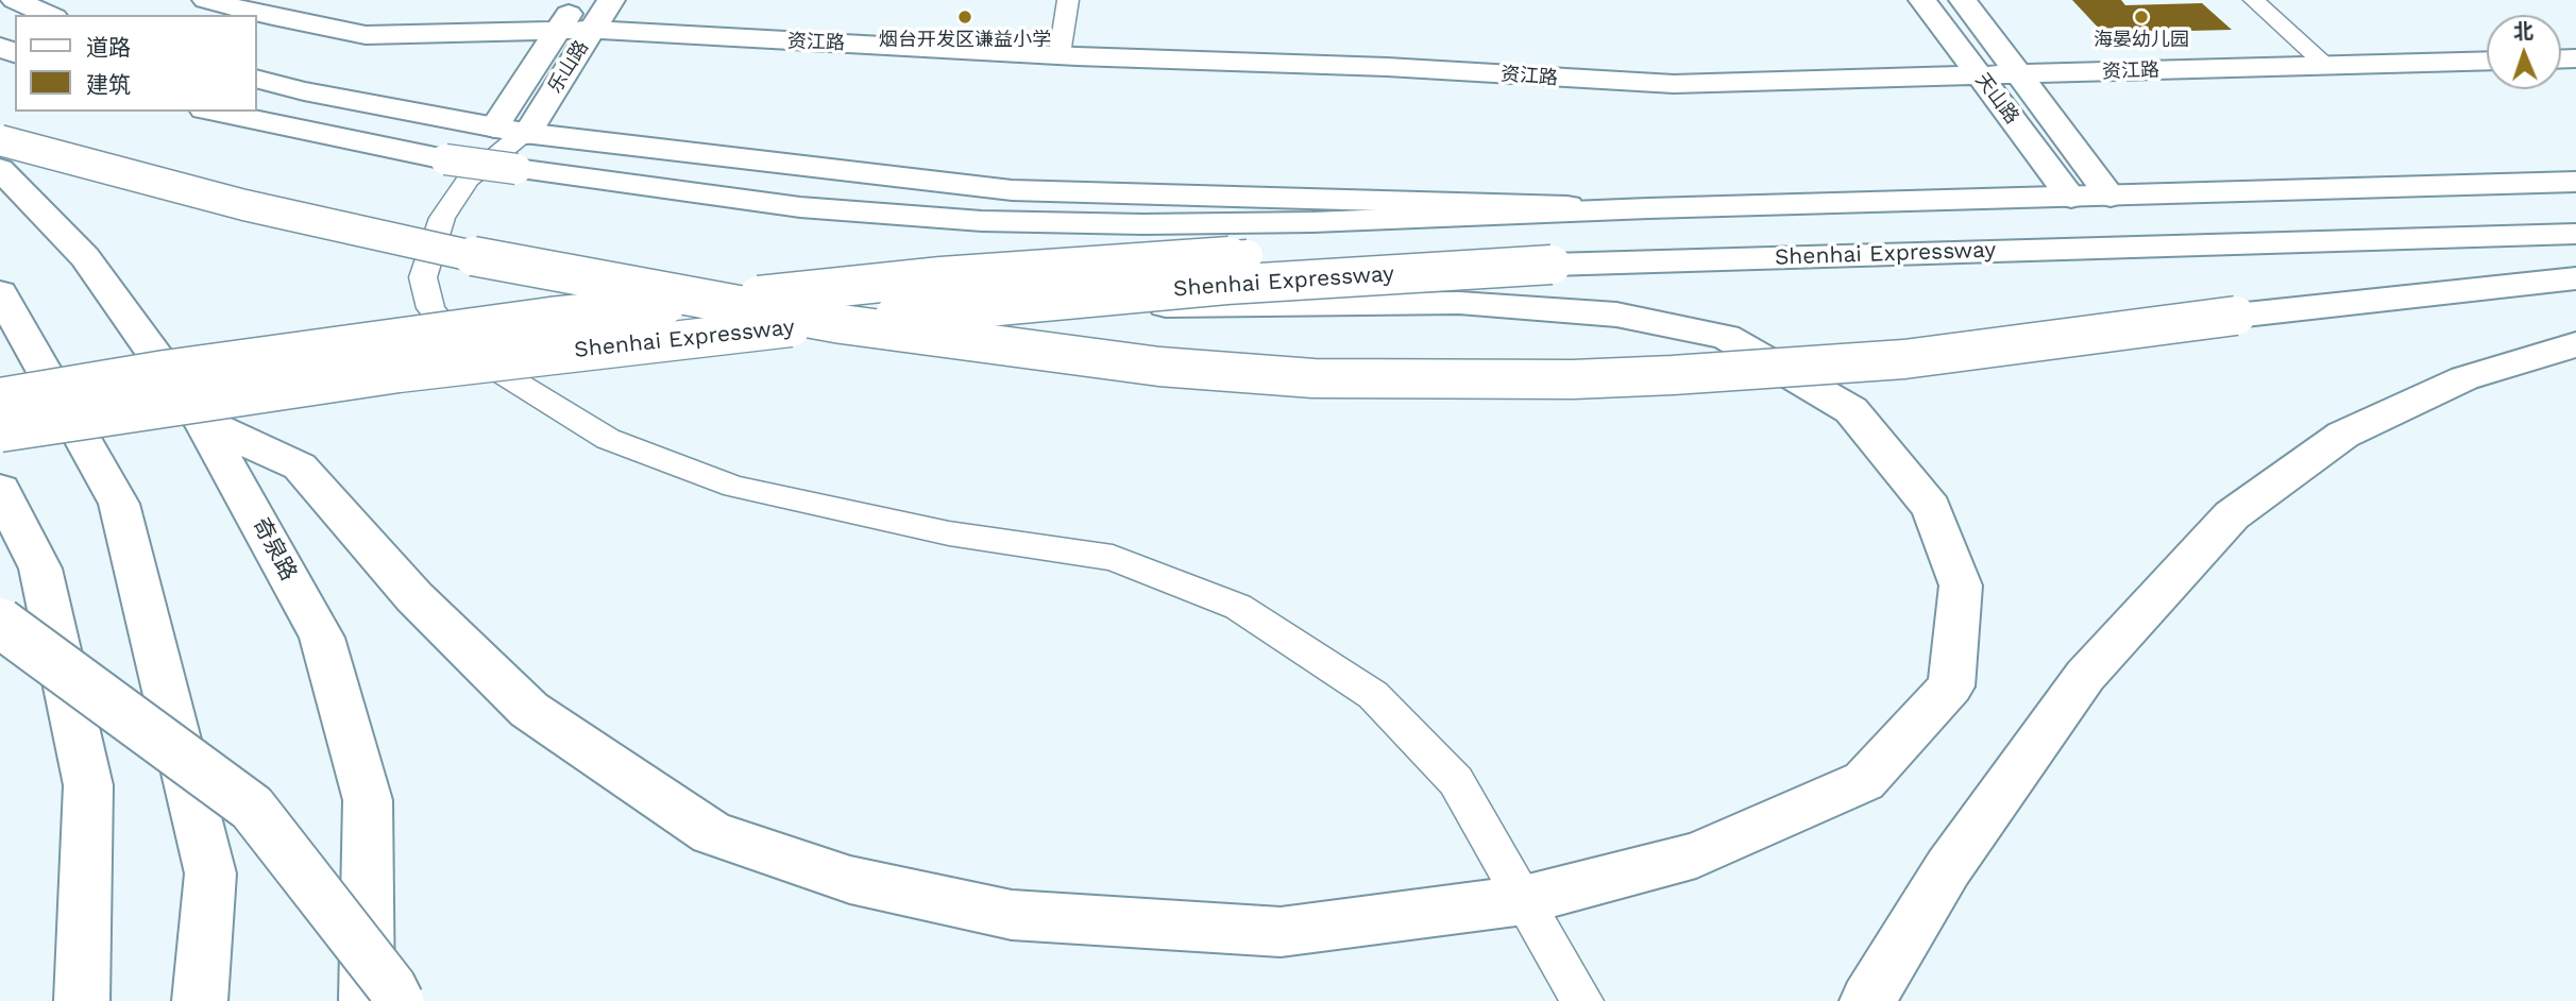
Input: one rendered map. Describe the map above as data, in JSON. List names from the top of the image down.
{
  "streets": {
    "main road": [
      "资江路",
      "乐山路",
      "天山路",
      "Shenhai Expressway",
      "奇泉路"
    ]
  },
  "crossings": [
    ["资江路", "乐山路"],
    ["资江路", "天山路"]
  ],
  "places": ["烟台开发区谦益小学", "海晏幼儿园"],
  "legend": ["道路", "建筑"],
  "north": "top"
}
